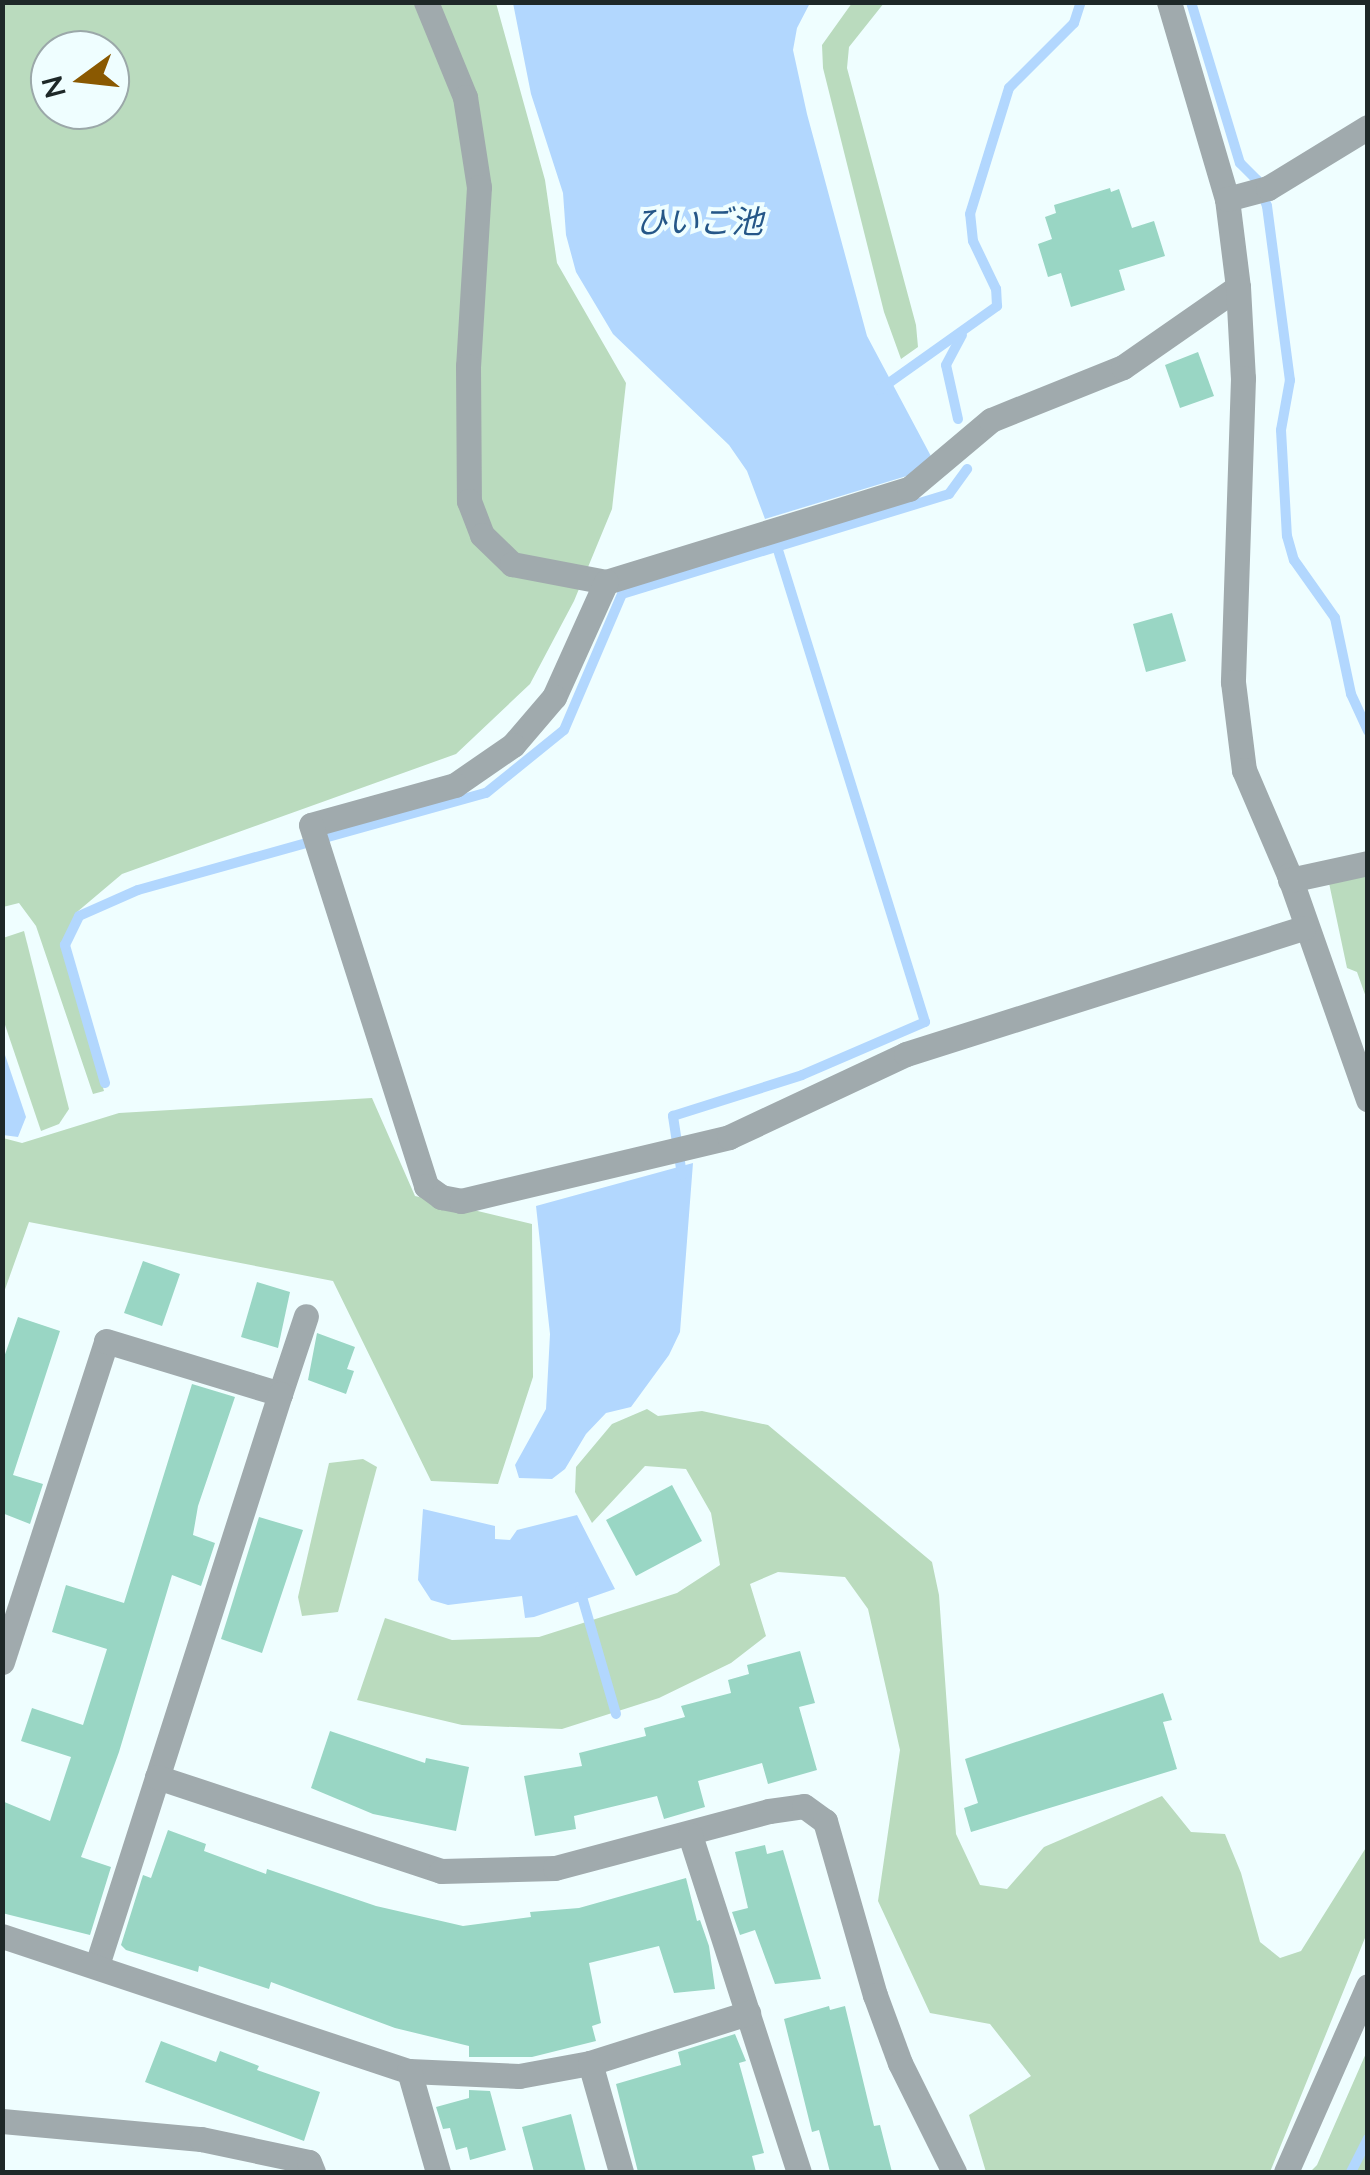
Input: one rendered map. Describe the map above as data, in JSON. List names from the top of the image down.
{
  "water": ["ひいご池"],
  "north": "left"
}
